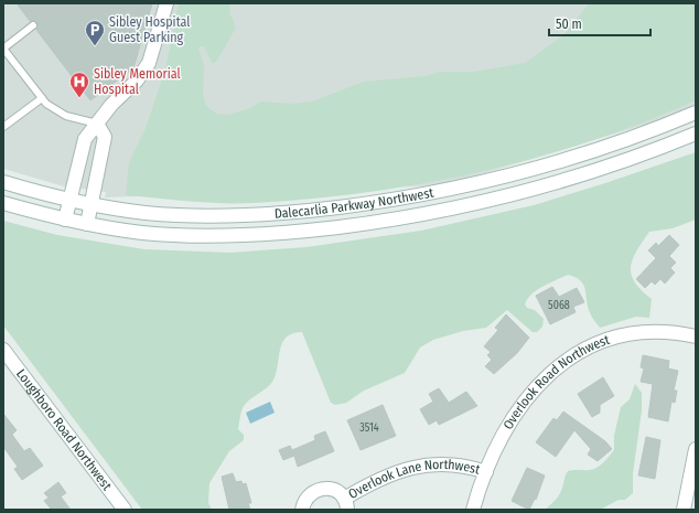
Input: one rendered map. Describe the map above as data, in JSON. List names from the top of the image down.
{
  "streets": {
    "main road": [
      "Dalecarlia Parkway Northwest",
      "Overlook Road Northwest",
      "Loughboro Road Northwest",
      "Overlook Lane Northwest"
    ]
  },
  "crossings": [
    ["Overlook Road Northwest", "Overlook Lane Northwest"]
  ],
  "places": {
    "parking": ["Sibley Hospital Guest Parking"],
    "hospital": ["Sibley Memorial Hospital"]
  },
  "house_numbers": ["5068", "3514"],
  "scale_bar": "50 m"
}
